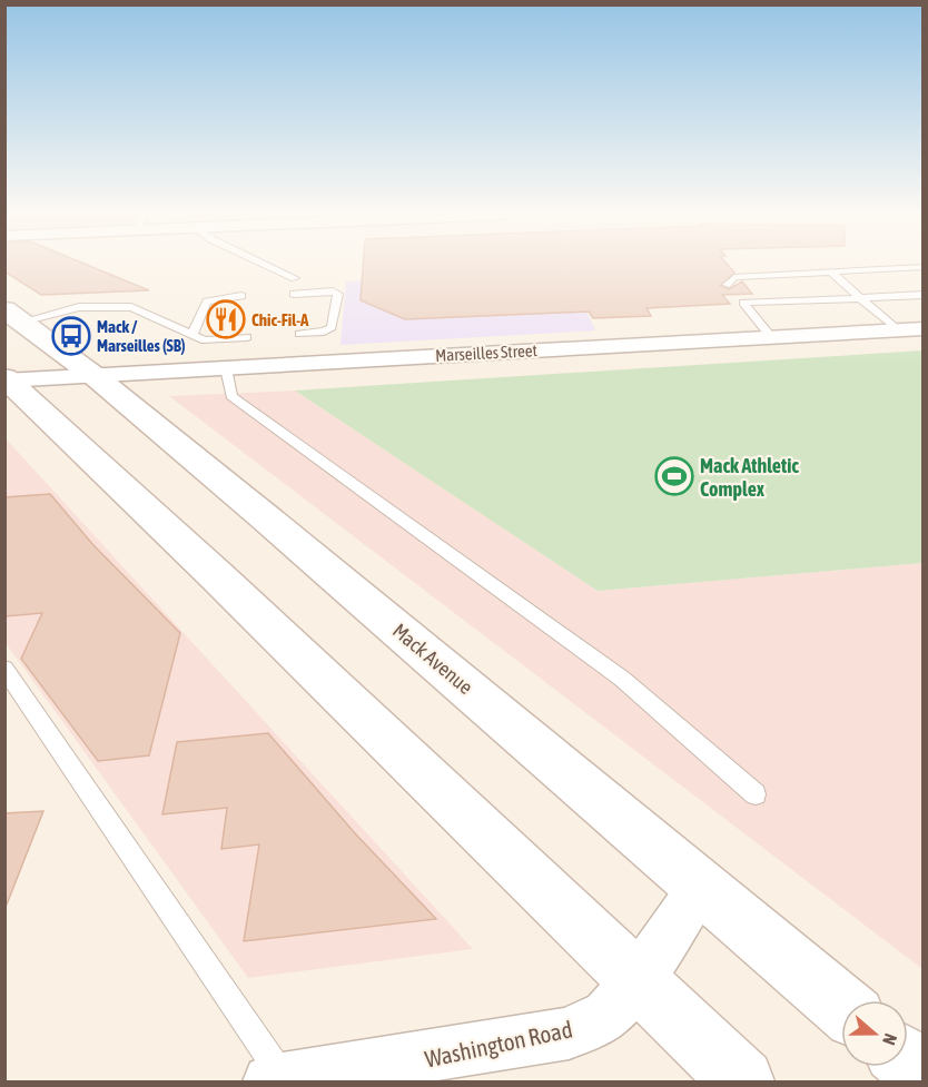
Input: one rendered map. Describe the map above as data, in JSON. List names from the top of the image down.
{
  "streets": {
    "main road": ["Mack Avenue"],
    "street": ["Marseilles Street", "Washington Road"]
  },
  "crossings": [
    ["Marseilles Street", "Mack Avenue"],
    ["Mack Avenue", "Washington Road"]
  ],
  "places": {
    "restaurant": ["Chic-Fil-A"],
    "bus stop": ["Mack / Marseilles (SB)"],
    "sports": ["Mack Athletic Complex"]
  },
  "north": "right"
}
